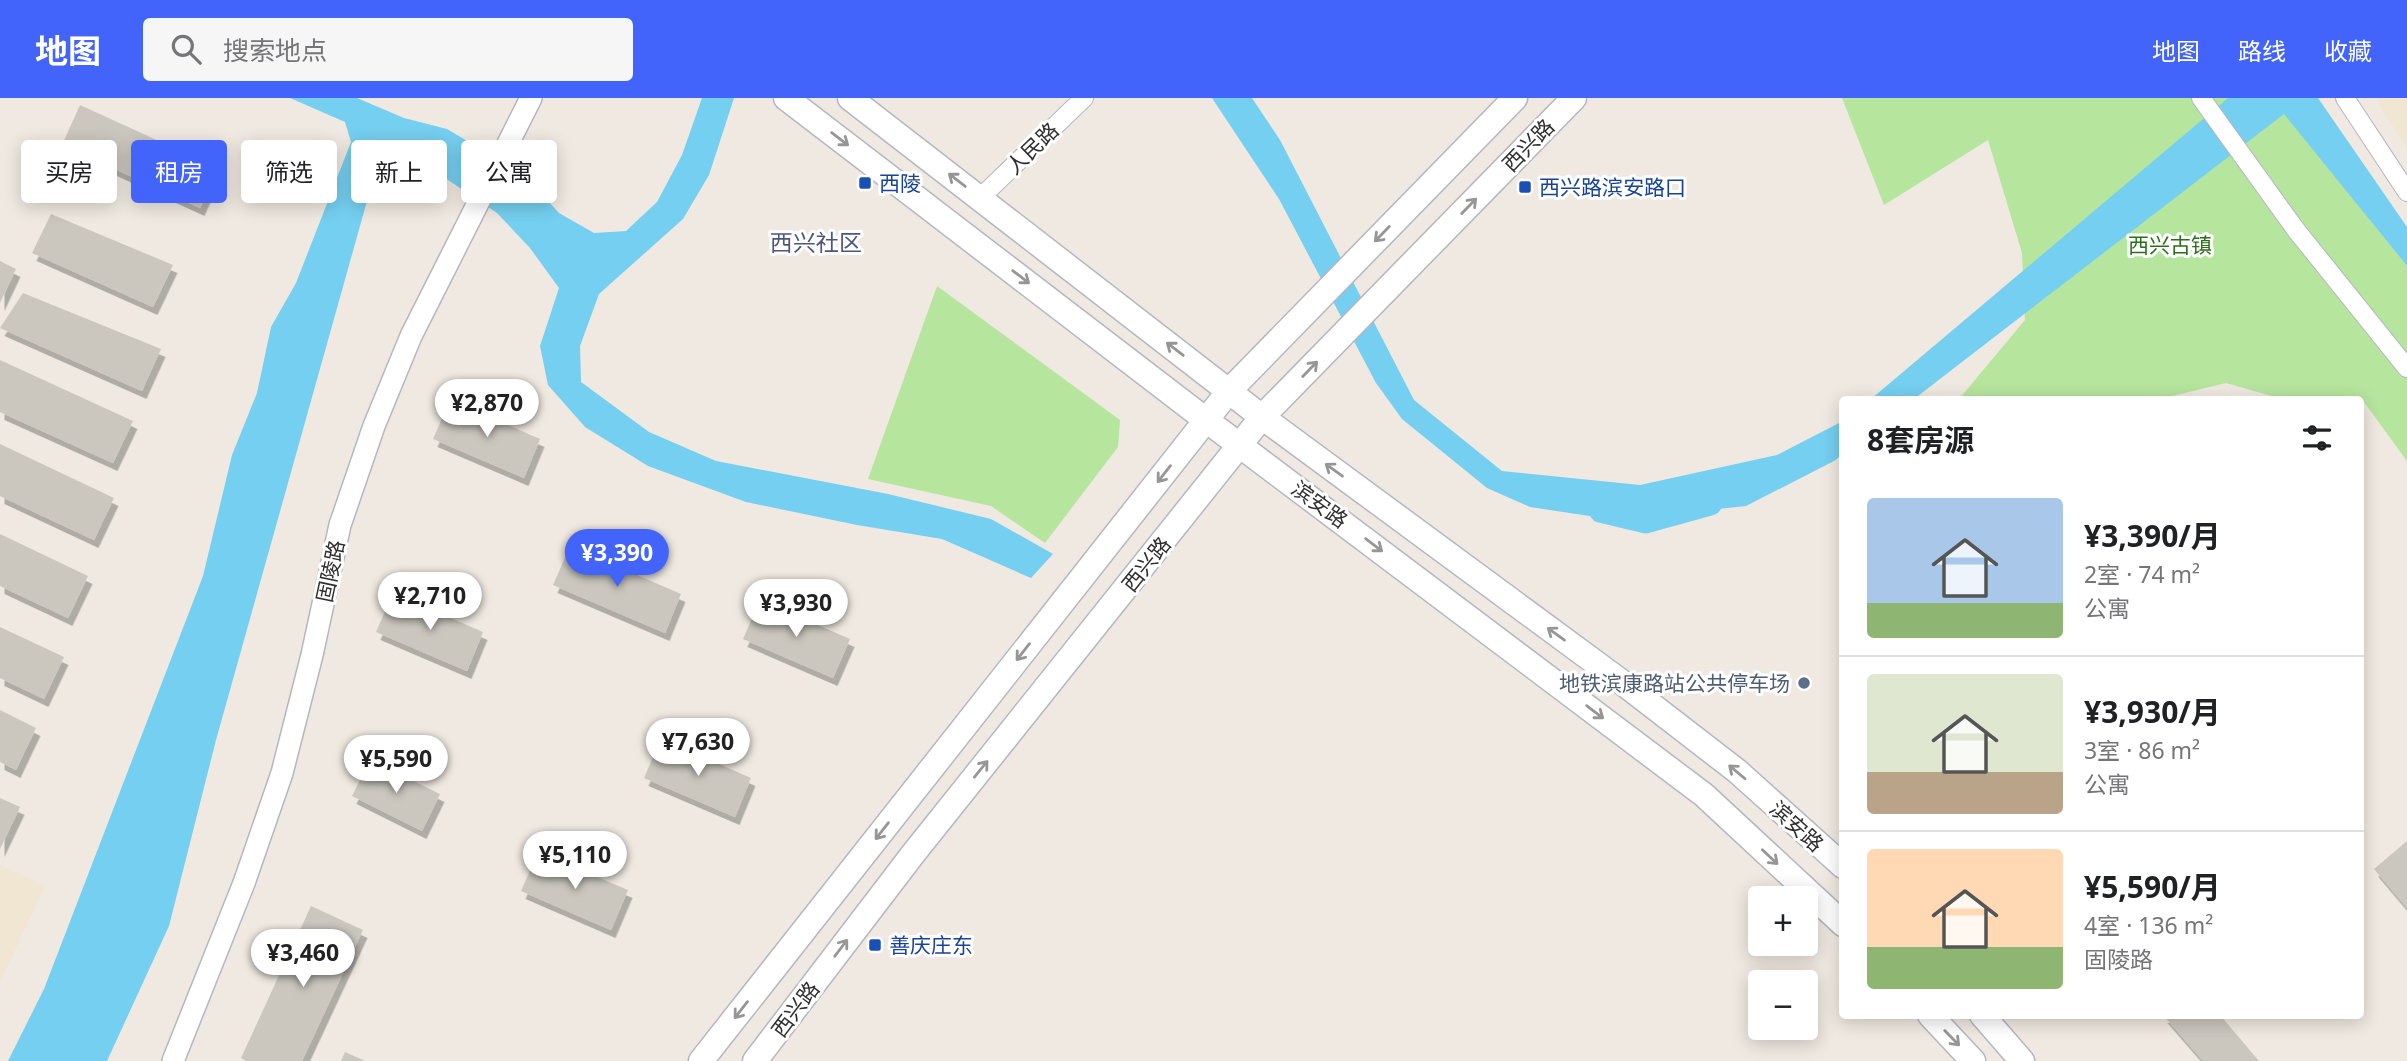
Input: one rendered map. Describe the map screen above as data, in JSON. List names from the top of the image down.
{
  "streets": {
    "main road": ["西兴路", "滨安路"],
    "street": ["人民路", "固陵路"]
  },
  "crossings": [
    ["西兴路", "滨安路"],
    ["人民路", "滨安路"]
  ],
  "districts": ["西兴社区"],
  "parks": ["西兴古镇"],
  "places": {
    "transit": ["西陵", "西兴路滨安路口", "善庆庄东"],
    "other": ["地铁滨康路站公共停车场"]
  },
  "page": {
    "header": "地图",
    "search": "搜索地点",
    "nav": ["地图", "路线", "收藏"],
    "chip": [
      "买房",
      "租房",
      "筛选",
      "新上",
      "公寓"
    ],
    "price": [
      "¥2,870",
      "¥3,390",
      "¥2,710",
      "¥3,930",
      "¥7,630",
      "¥5,590",
      "¥5,110",
      "¥3,460"
    ],
    "heading": "8套房源",
    "list": [
      {
        "name": "¥3,390/月",
        "note": "2室 · 74 m² · 公寓"
      },
      {
        "name": "¥3,930/月",
        "note": "3室 · 86 m² · 公寓"
      },
      {
        "name": "¥5,590/月",
        "note": "4室 · 136 m² · 固陵路"
      }
    ],
    "map_buttons": ["+", "−"]
  }
}
